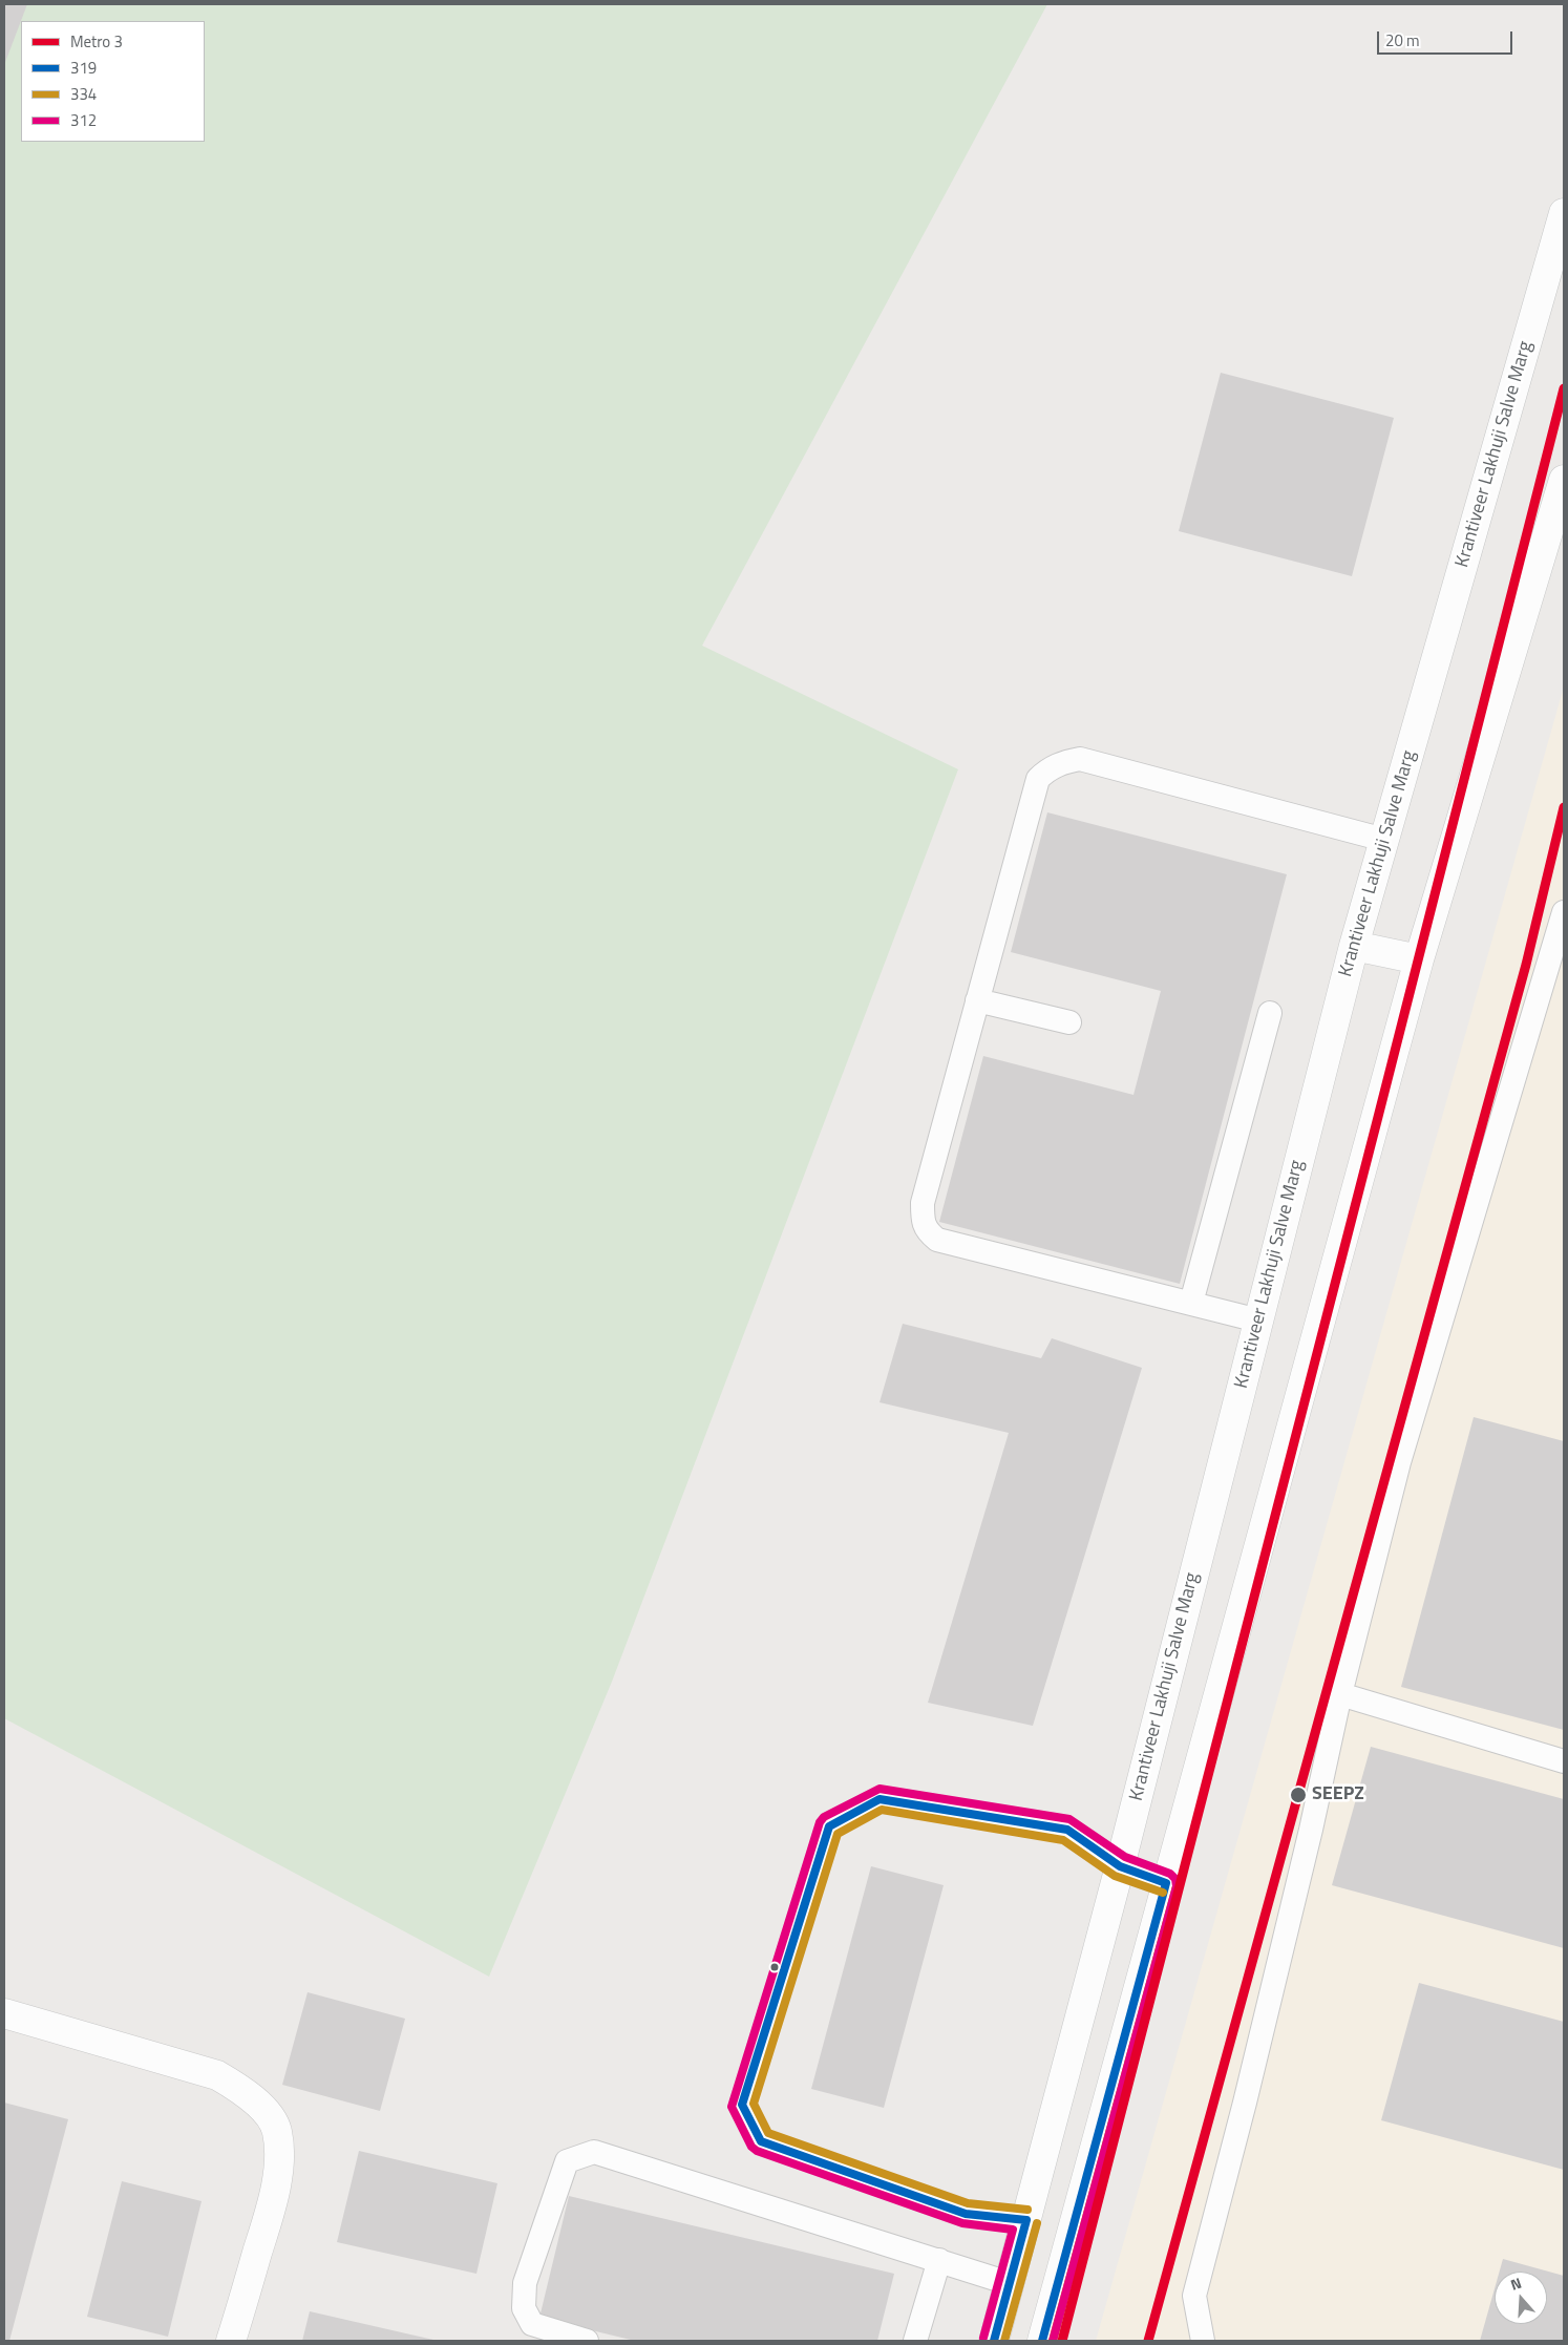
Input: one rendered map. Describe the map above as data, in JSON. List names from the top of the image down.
{
  "streets": {
    "main road": ["Krantiveer Lakhuji Salve Marg"]
  },
  "places": ["SEEPZ"],
  "lines": [
    "metro line 3",
    "transit line 312",
    "transit line 319",
    "transit line 334"
  ],
  "legend": [
    "Metro 3",
    "319",
    "334",
    "312"
  ],
  "scale_bar": "20 m",
  "north": "top"
}
